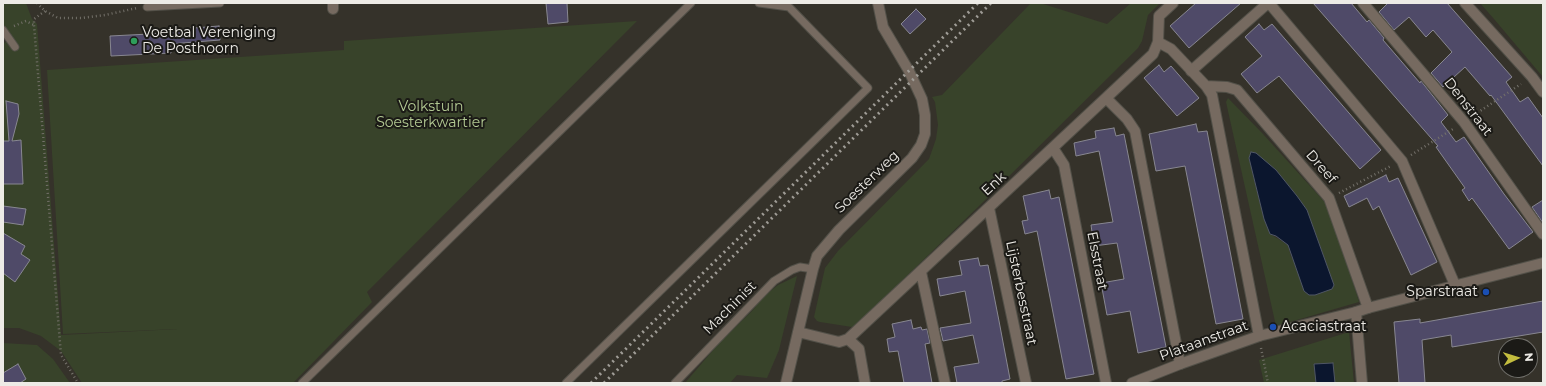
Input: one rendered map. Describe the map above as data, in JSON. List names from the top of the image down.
{
  "streets": {
    "street": [
      "Denstraat",
      "Dreef",
      "Soesterweg",
      "Enk",
      "Elsstraat",
      "Lijsterbesstraat",
      "Plataanstraat"
    ],
    "lane": ["Machinist"]
  },
  "crossings": [
    ["Dreef", "Plataanstraat"],
    ["Soesterweg", "Machinist"],
    ["Enk", "Elsstraat"],
    ["Enk", "Lijsterbesstraat"]
  ],
  "parks": ["Volkstuin Soesterkwartier"],
  "places": ["Voetbal Vereniging De Posthoorn", "Sparstraat", "Acaciastraat"],
  "north": "right"
}
